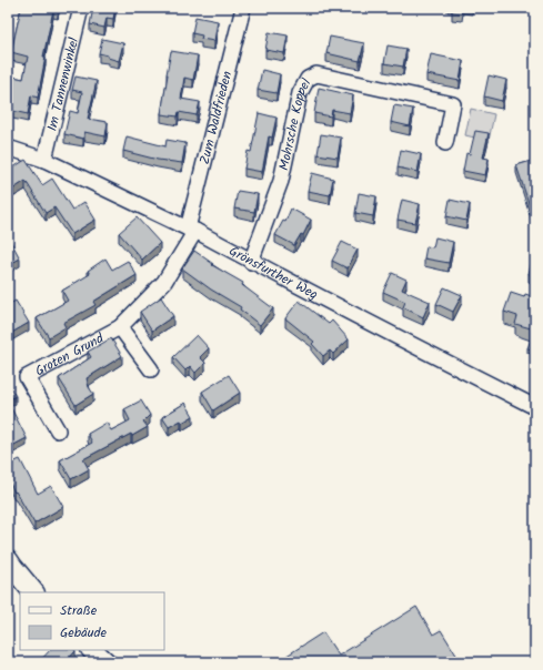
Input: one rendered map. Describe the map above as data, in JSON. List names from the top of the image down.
{
  "streets": {
    "street": [
      "Im Tannenwinkel",
      "Zum Waldfrieden",
      "Mohrsche Koppel",
      "Grönsfurther Weg",
      "Groten Grund"
    ]
  },
  "crossings": [
    ["Im Tannenwinkel", "Grönsfurther Weg"],
    ["Zum Waldfrieden", "Grönsfurther Weg"],
    ["Zum Waldfrieden", "Groten Grund"],
    ["Mohrsche Koppel", "Grönsfurther Weg"],
    ["Grönsfurther Weg", "Groten Grund"]
  ],
  "legend": ["Straße", "Gebäude"]
}
